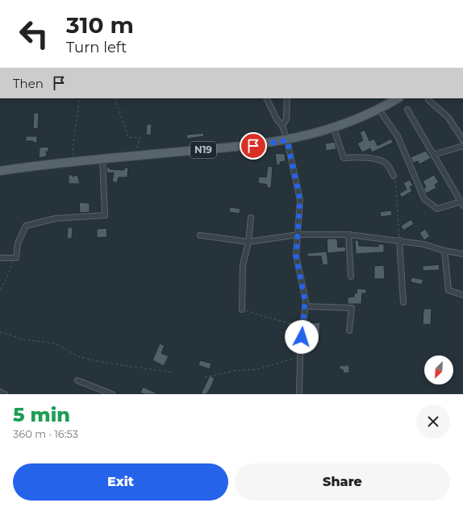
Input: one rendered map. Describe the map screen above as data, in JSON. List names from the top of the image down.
{
  "streets": {
    "main road": ["N19"]
  },
  "north": "bottom left",
  "page": {
    "turn": ["310 m", "Turn left"],
    "then": "Then",
    "heading": ["5 min", "360 m · 16:53"],
    "buttons": ["Exit", "Share"]
  }
}
